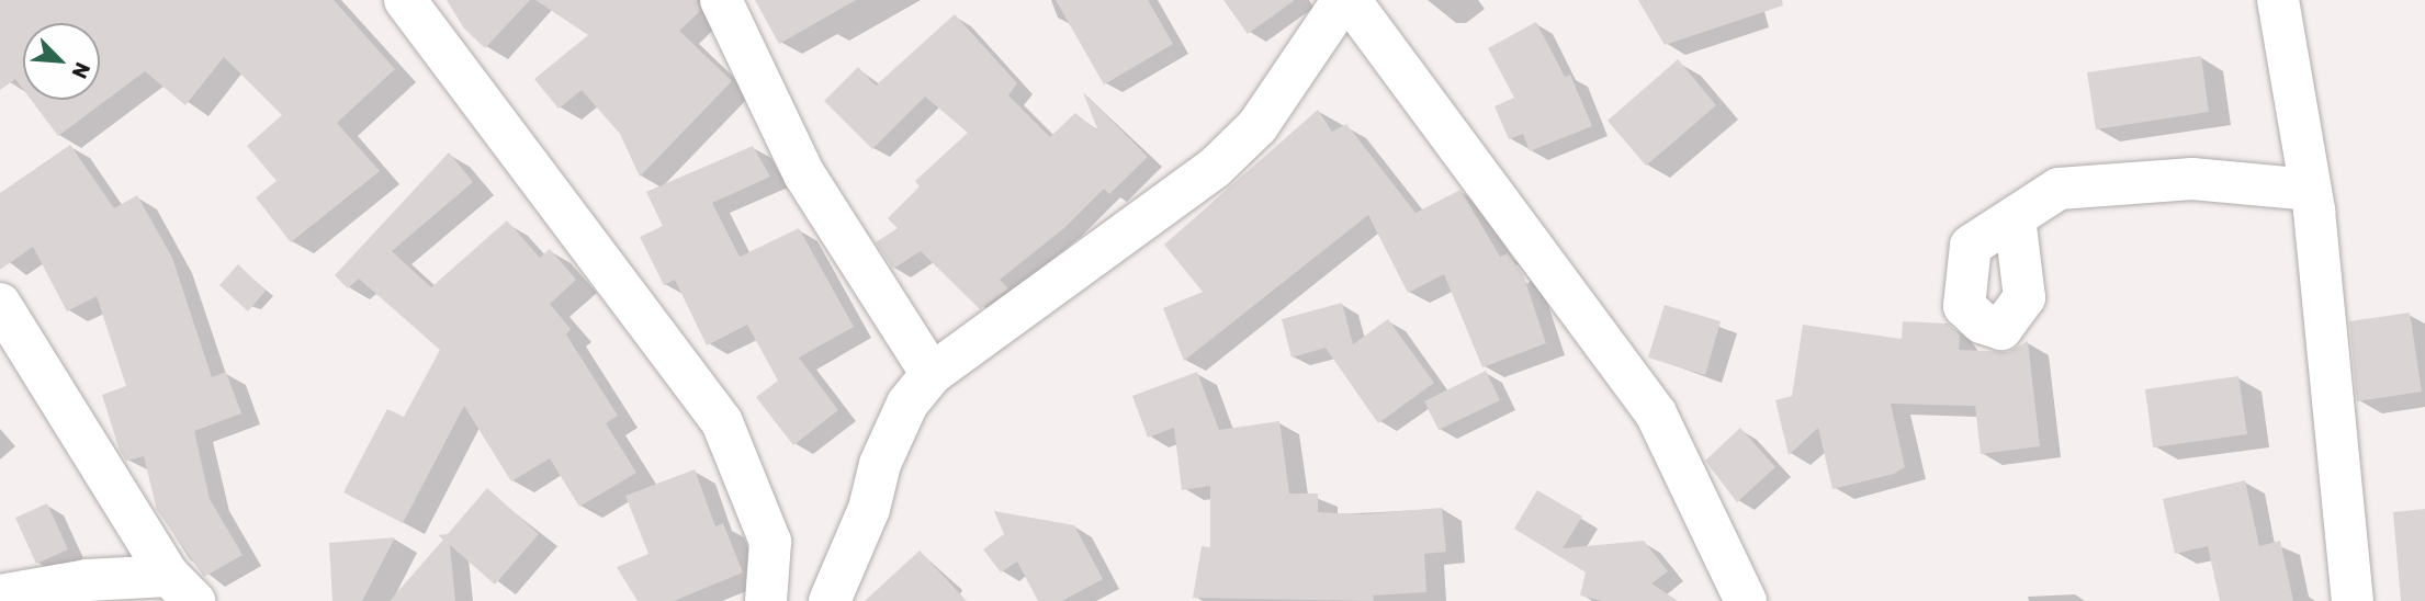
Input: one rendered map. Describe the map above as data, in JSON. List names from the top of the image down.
{
  "north": "bottom right"
}
